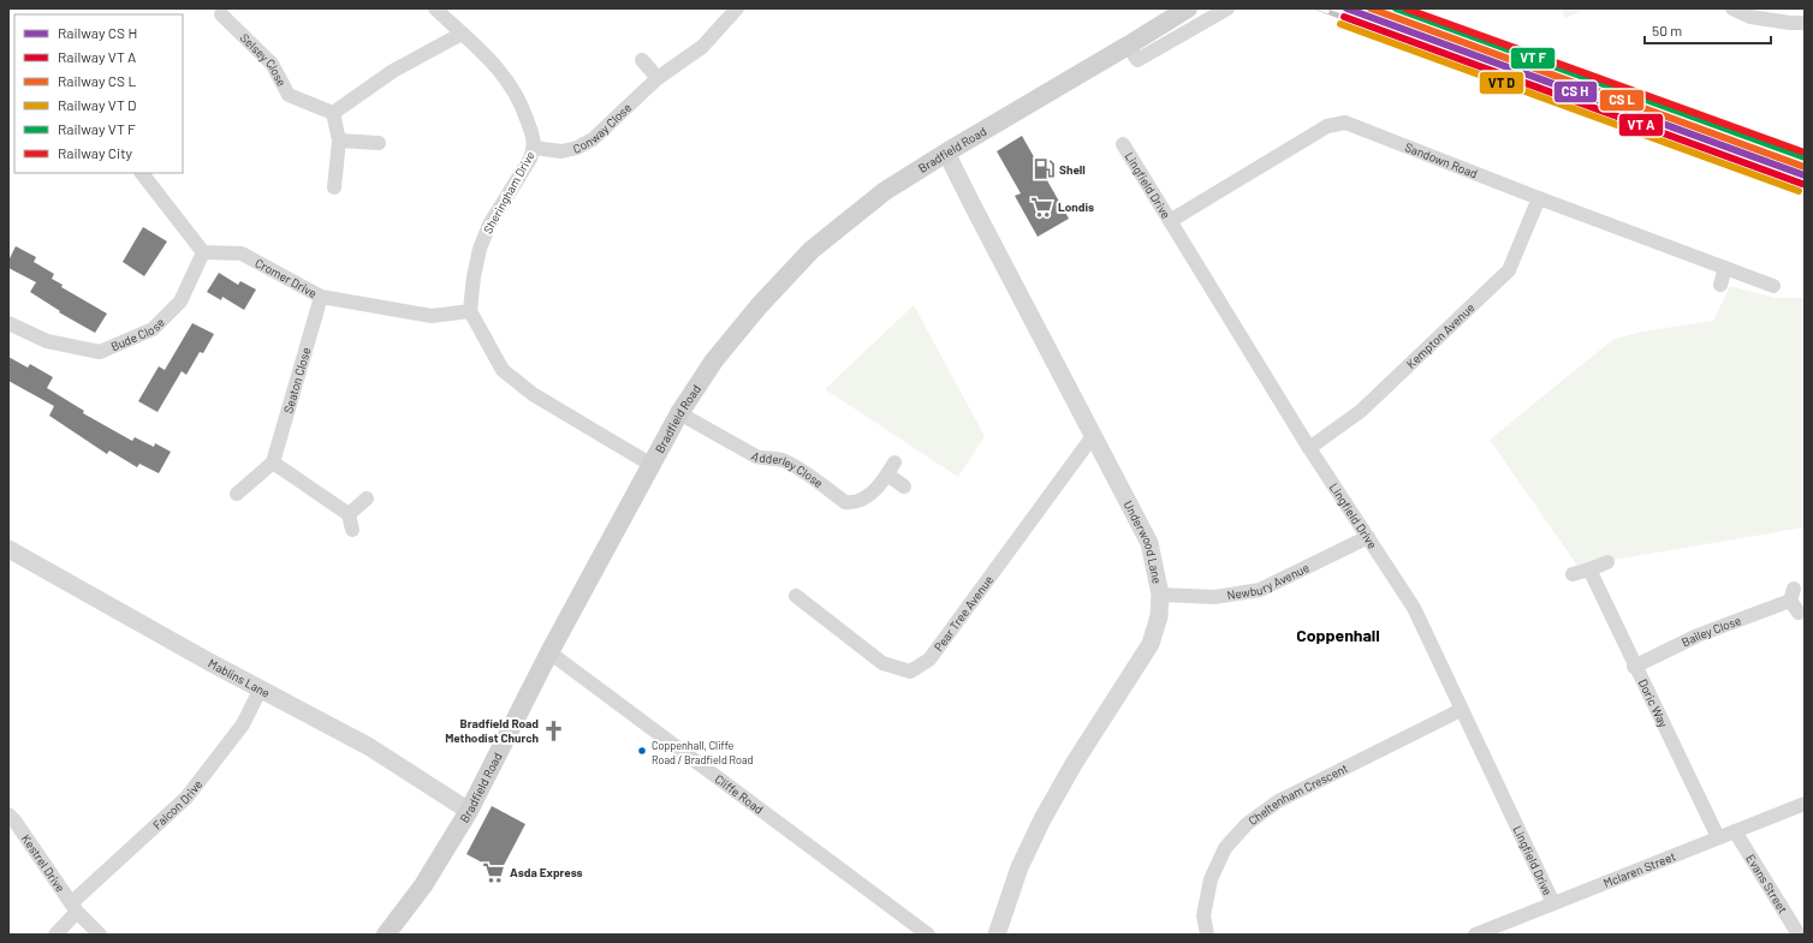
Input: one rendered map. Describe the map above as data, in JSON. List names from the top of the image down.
{
  "streets": {
    "main road": ["Bradfield Road"],
    "street": [
      "Selsey Close",
      "Conway Close",
      "Sandown Road",
      "Lingfield Drive",
      "Sheringham Drive",
      "Cromer Drive",
      "Bude Close",
      "Kempton Avenue",
      "Seaton Close",
      "Adderley Close",
      "Underwood Lane",
      "Newbury Avenue",
      "Pear Tree Avenue",
      "Bailey Close",
      "Mablins Lane",
      "Doric Way",
      "Cliffe Road",
      "Cheltenham Crescent",
      "Falcon Drive",
      "Kestrel Drive",
      "Mclaren Street",
      "Evans Street"
    ]
  },
  "crossings": [
    ["Conway Close", "Sheringham Drive"],
    ["Bradfield Road", "Adderley Close"],
    ["Bradfield Road", "Underwood Lane"],
    ["Bradfield Road", "Mablins Lane"],
    ["Bradfield Road", "Cliffe Road"],
    ["Sandown Road", "Lingfield Drive"],
    ["Sandown Road", "Kempton Avenue"],
    ["Lingfield Drive", "Kempton Avenue"],
    ["Lingfield Drive", "Newbury Avenue"],
    ["Lingfield Drive", "Cheltenham Crescent"],
    ["Lingfield Drive", "Mclaren Street"],
    ["Sheringham Drive", "Cromer Drive"],
    ["Cromer Drive", "Bude Close"],
    ["Cromer Drive", "Seaton Close"],
    ["Underwood Lane", "Newbury Avenue"],
    ["Underwood Lane", "Pear Tree Avenue"],
    ["Bailey Close", "Doric Way"],
    ["Mablins Lane", "Falcon Drive"],
    ["Doric Way", "Mclaren Street"],
    ["Falcon Drive", "Kestrel Drive"],
    ["Mclaren Street", "Evans Street"]
  ],
  "districts": ["Coppenhall"],
  "places": {
    "fuel station": ["Shell"],
    "supermarket": ["Londis", "Asda Express"],
    "church": ["Bradfield Road Methodist Church"],
    "other": ["Coppenhall, Cliffe Road / Bradfield Road"]
  },
  "lines": ["rail line City"],
  "legend": [
    "Railway CS H",
    "Railway VT A",
    "Railway CS L",
    "Railway VT D",
    "Railway VT F",
    "Railway City"
  ],
  "scale_bar": "50 m"
}
